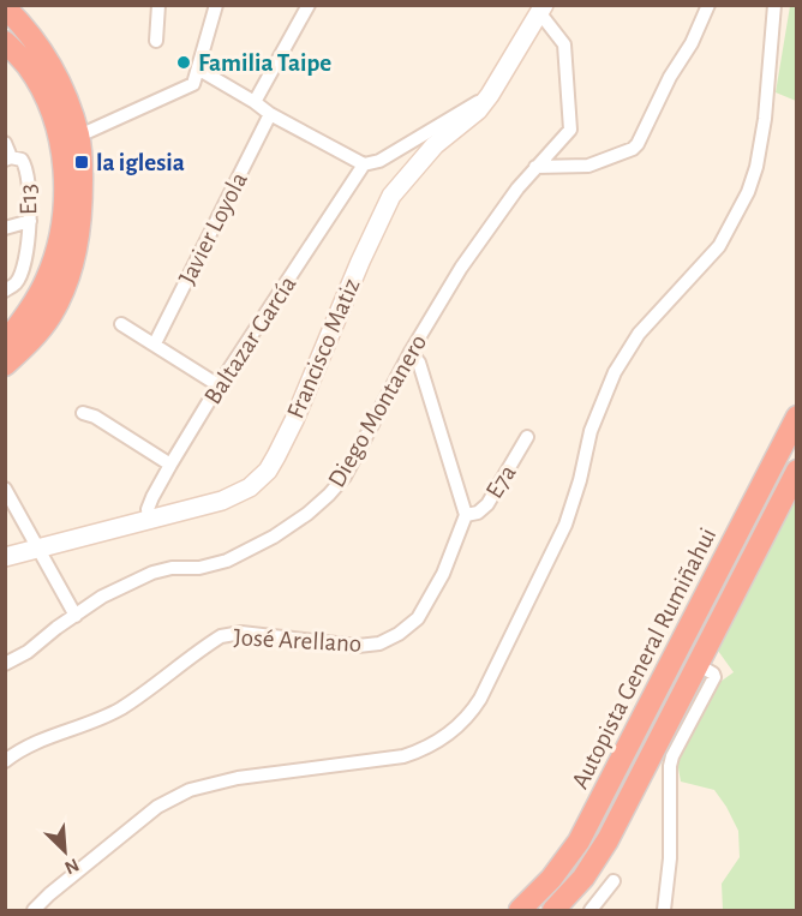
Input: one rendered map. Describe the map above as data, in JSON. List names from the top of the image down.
{
  "streets": {
    "highway": ["Autopista General Rumiñahui"],
    "street": [
      "E13",
      "Javier Loyola",
      "Baltazar García",
      "Francisco Matiz",
      "Diego Montanero",
      "E7a",
      "José Arellano"
    ]
  },
  "crossings": [
    ["Baltazar García", "Francisco Matiz"],
    ["Francisco Matiz", "Diego Montanero"],
    ["E7a", "José Arellano"]
  ],
  "places": {
    "other": ["Familia Taipe"],
    "transit": ["la iglesia"]
  },
  "north": "bottom right"
}
